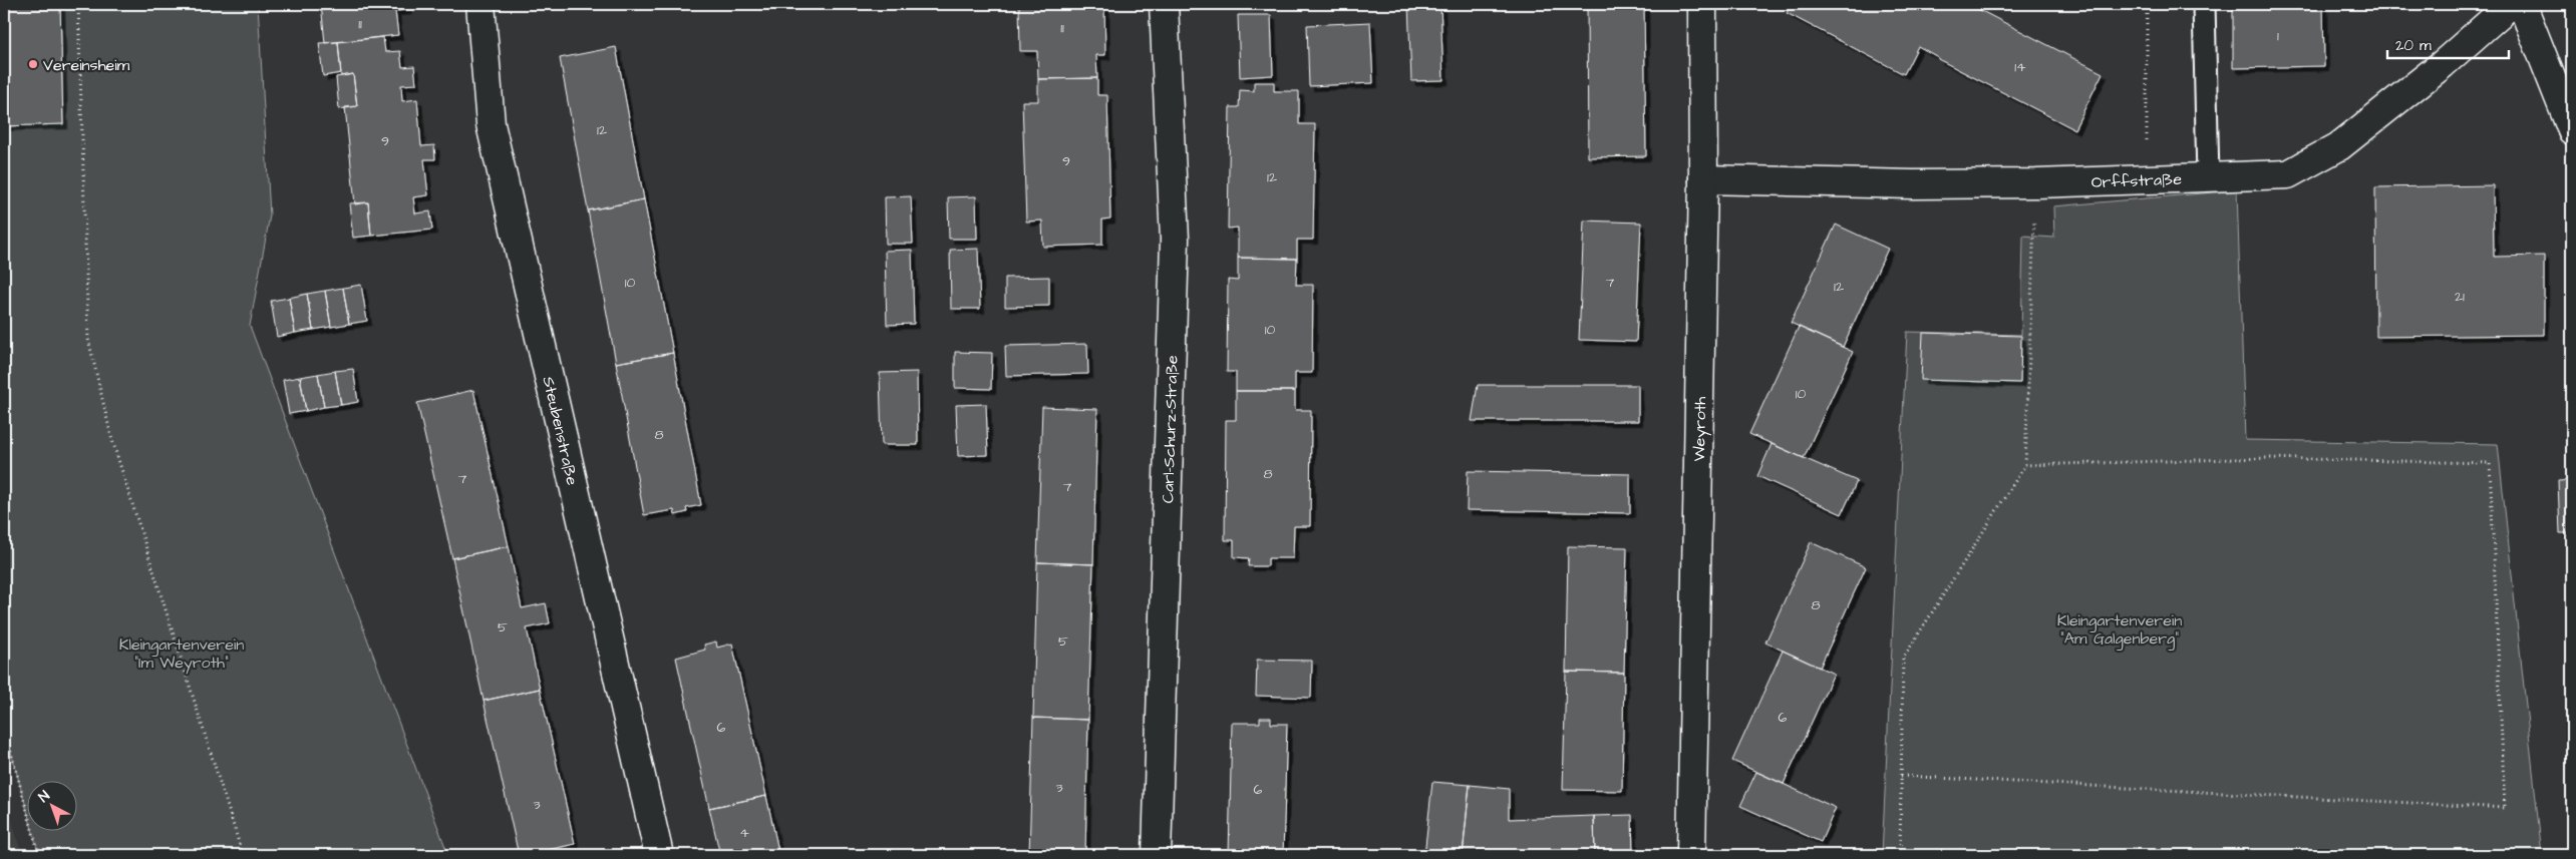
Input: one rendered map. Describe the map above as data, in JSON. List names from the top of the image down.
{
  "streets": {
    "street": [
      "Orffstraße",
      "Carl-Schurz-Straße",
      "Weyroth",
      "Steubenstraße"
    ]
  },
  "crossings": [
    ["Orffstraße", "Weyroth"]
  ],
  "parks": ["Kleingartenverein \"Am Galgenberg\"", "Kleingartenverein \"Im Weyroth\""],
  "places": ["Vereinsheim"],
  "house_numbers": [
    "11",
    "11",
    "1",
    "14",
    "12",
    "9",
    "9",
    "12",
    "10",
    "7",
    "12",
    "21",
    "10",
    "10",
    "8",
    "8",
    "7",
    "7",
    "8",
    "5",
    "5",
    "6",
    "6",
    "3",
    "6",
    "3",
    "4"
  ],
  "scale_bar": "20 m",
  "north": "top left"
}
